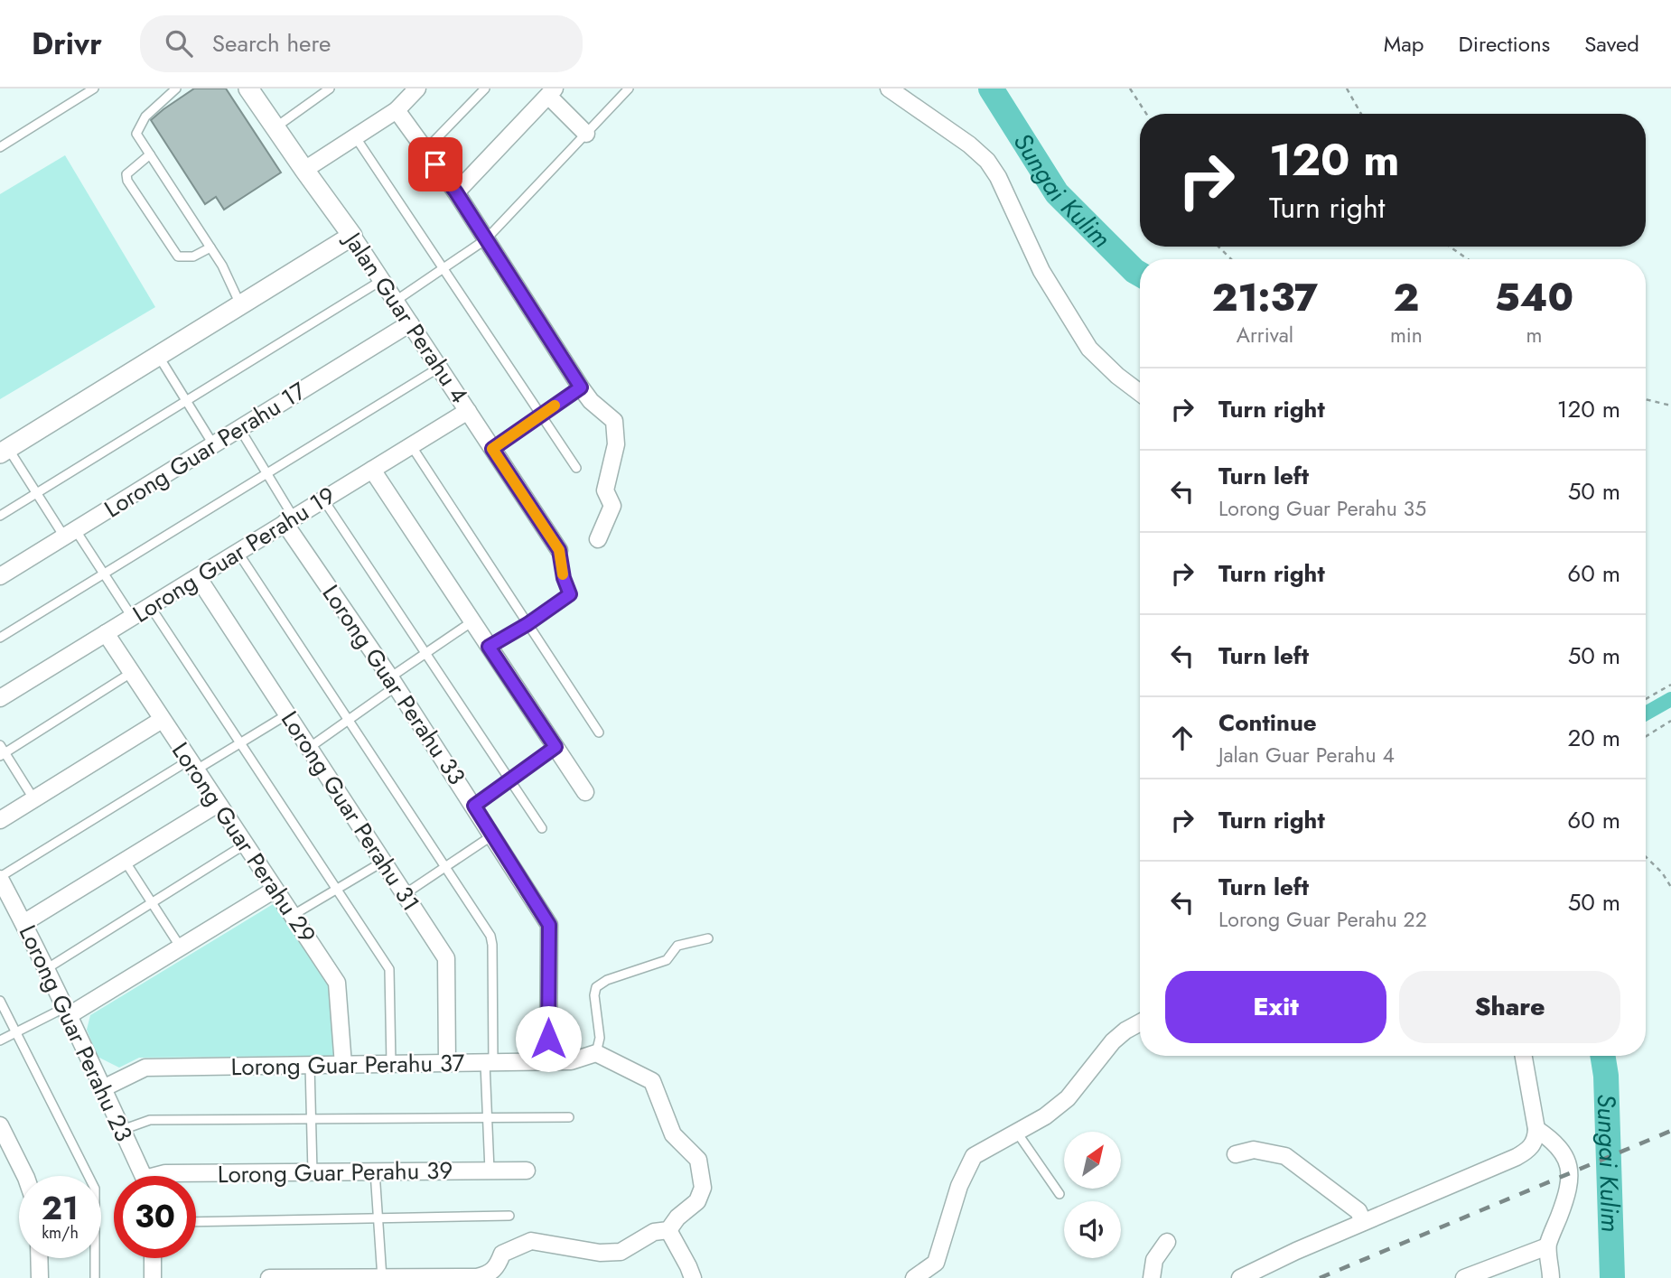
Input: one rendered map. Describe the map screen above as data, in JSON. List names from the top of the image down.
{
  "streets": {
    "street": [
      "Jalan Guar Perahu 4",
      "Lorong Guar Perahu 17",
      "Lorong Guar Perahu 19",
      "Lorong Guar Perahu 33",
      "Lorong Guar Perahu 31",
      "Lorong Guar Perahu 29",
      "Lorong Guar Perahu 23",
      "Lorong Guar Perahu 37",
      "Lorong Guar Perahu 39"
    ]
  },
  "crossings": [
    ["Jalan Guar Perahu 4", "Lorong Guar Perahu 17"],
    ["Jalan Guar Perahu 4", "Lorong Guar Perahu 19"],
    ["Lorong Guar Perahu 19", "Lorong Guar Perahu 33"],
    ["Lorong Guar Perahu 19", "Lorong Guar Perahu 31"],
    ["Lorong Guar Perahu 19", "Lorong Guar Perahu 29"],
    ["Lorong Guar Perahu 33", "Lorong Guar Perahu 37"],
    ["Lorong Guar Perahu 31", "Lorong Guar Perahu 37"],
    ["Lorong Guar Perahu 29", "Lorong Guar Perahu 37"],
    ["Lorong Guar Perahu 23", "Lorong Guar Perahu 37"]
  ],
  "water": ["Sungai Kulim"],
  "north": "top right",
  "page": {
    "header": "Drivr",
    "search": "Search here",
    "nav": ["Map", "Directions", "Saved"],
    "turn": ["120 m", "Turn right"],
    "eta": [
      "21:37",
      "Arrival",
      "2",
      "min",
      "540",
      "m"
    ],
    "list": [
      {
        "name": "Turn right",
        "value": "120 m"
      },
      {
        "name": "Turn left",
        "note": "Lorong Guar Perahu 35",
        "value": "50 m"
      },
      {
        "name": "Turn right",
        "value": "60 m"
      },
      {
        "name": "Turn left",
        "value": "50 m"
      },
      {
        "name": "Continue",
        "note": "Jalan Guar Perahu 4",
        "value": "20 m"
      },
      {
        "name": "Turn right",
        "value": "60 m"
      },
      {
        "name": "Turn left",
        "note": "Lorong Guar Perahu 22",
        "value": "50 m"
      }
    ],
    "buttons": ["Exit", "Share"],
    "speed": "21 km/h",
    "limit": "30"
  }
}
